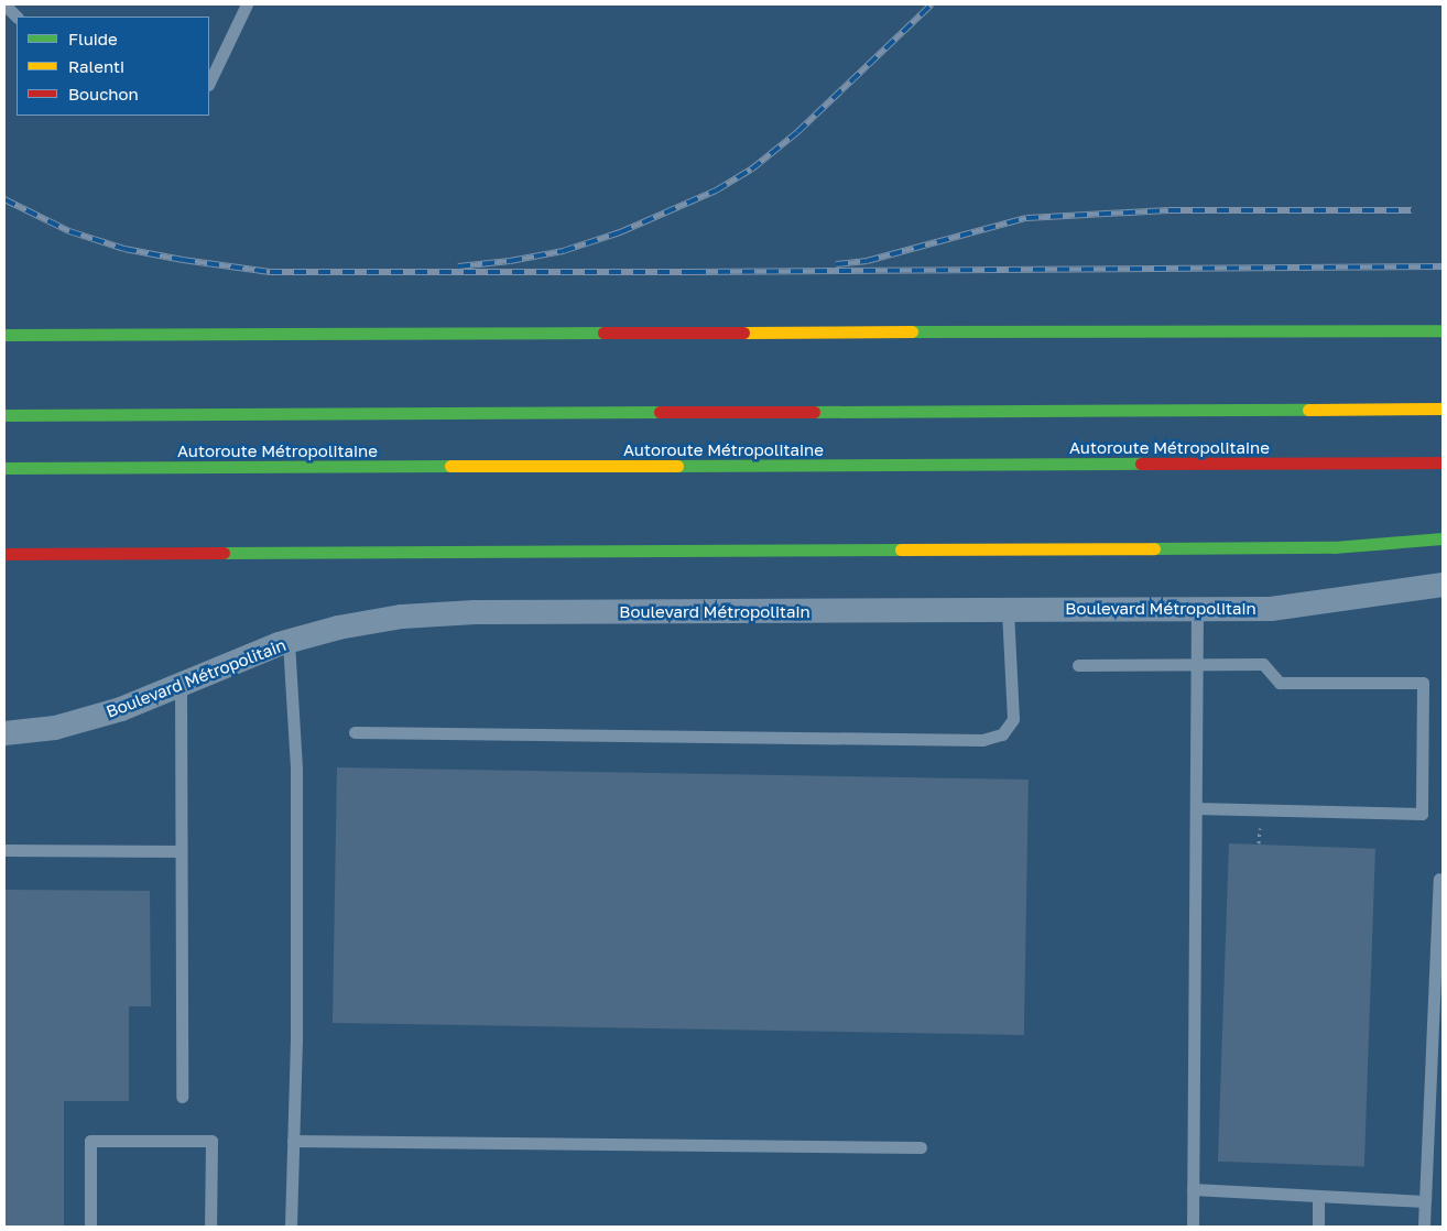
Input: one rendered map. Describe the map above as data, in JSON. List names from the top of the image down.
{
  "streets": {
    "main road": ["Autoroute Métropolitaine"],
    "street": ["Boulevard Métropolitain"]
  },
  "legend": ["Fluide", "Ralenti", "Bouchon"]
}
